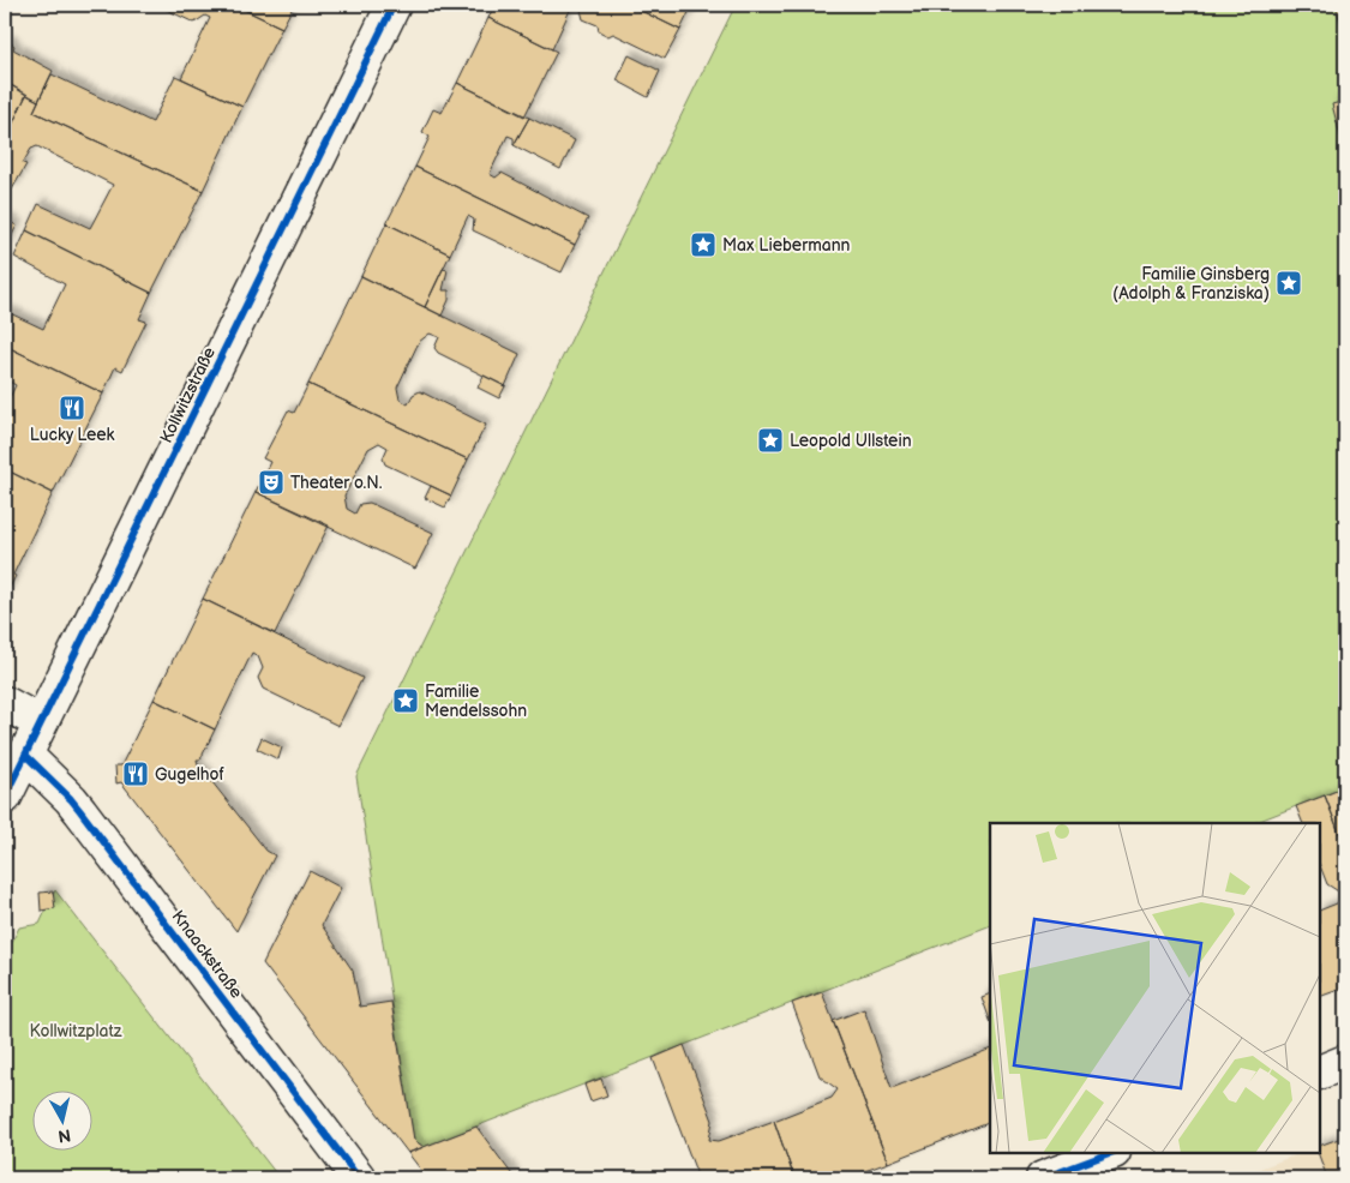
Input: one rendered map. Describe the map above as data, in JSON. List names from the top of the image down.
{
  "streets": {
    "street": ["Kollwitzstraße", "Knaackstraße"]
  },
  "crossings": [
    ["Kollwitzstraße", "Knaackstraße"]
  ],
  "parks": ["Kollwitzplatz"],
  "places": {
    "place": [
      "Max Liebermann",
      "Familie Ginsberg (Adolph & Franziska)",
      "Leopold Ullstein",
      "Familie Mendelssohn"
    ],
    "restaurant": ["Lucky Leek", "Gugelhof"],
    "theatre": ["Theater o.N."]
  },
  "north": "bottom"
}
